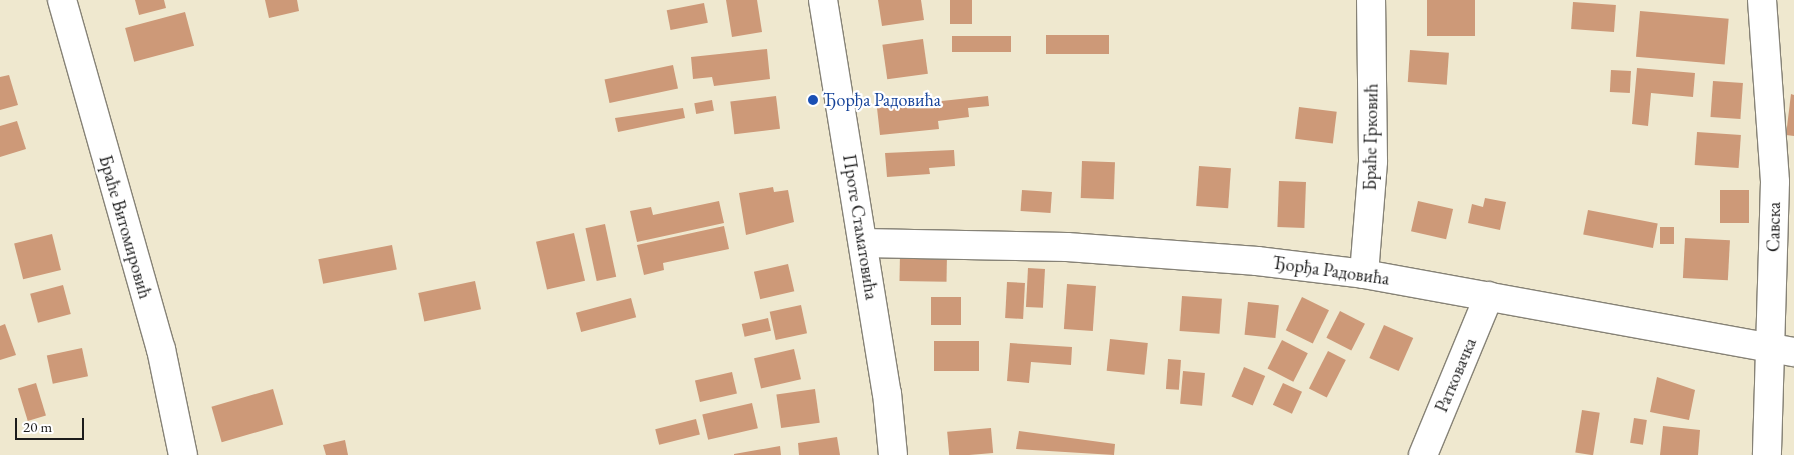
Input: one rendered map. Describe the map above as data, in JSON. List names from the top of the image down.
{
  "streets": {
    "street": [
      "Браће Грковић",
      "Браће Витомировић",
      "Проте Стаматовића",
      "Савска",
      "Ђорђа Радовића",
      "Ратковачка"
    ]
  },
  "crossings": [
    ["Браће Грковић", "Ђорђа Радовића"],
    ["Проте Стаматовића", "Ђорђа Радовића"],
    ["Савска", "Ђорђа Радовића"],
    ["Ђорђа Радовића", "Ратковачка"]
  ],
  "places": ["Ђорђа Радовића"],
  "scale_bar": "20 m"
}
